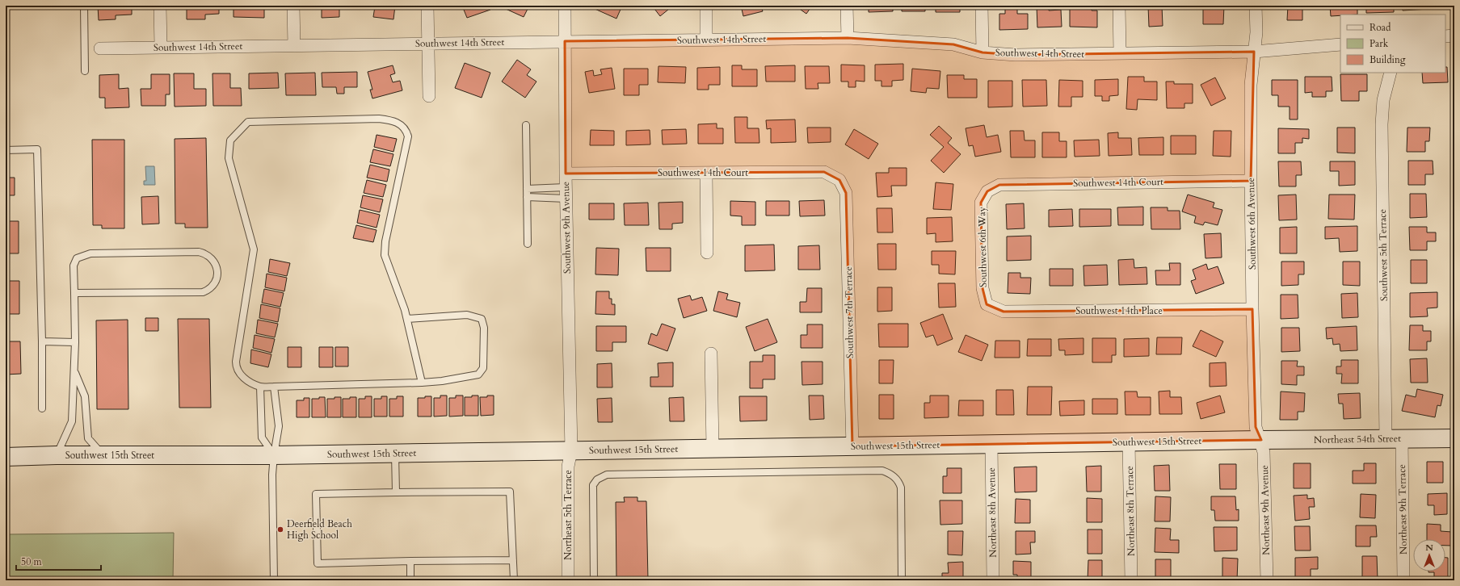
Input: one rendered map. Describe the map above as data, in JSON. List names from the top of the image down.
{
  "streets": {
    "street": [
      "Southwest 14th Street",
      "Southwest 14th Court",
      "Southwest 6th Avenue",
      "Southwest 9th Avenue",
      "Southwest 6th Way",
      "Southwest 5th Terrace",
      "Southwest 14th Place",
      "Southwest 7th Terrace",
      "Northeast 54th Street",
      "Southwest 15th Street",
      "Northeast 9th Terrace",
      "Northeast 9th Avenue",
      "Northeast 8th Terrace",
      "Northeast 8th Avenue",
      "Northeast 5th Terrace"
    ]
  },
  "crossings": [
    ["Southwest 14th Street", "Southwest 6th Avenue"],
    ["Southwest 14th Street", "Southwest 9th Avenue"],
    ["Southwest 14th Court", "Southwest 6th Avenue"],
    ["Southwest 14th Court", "Southwest 9th Avenue"],
    ["Southwest 14th Court", "Southwest 6th Way"],
    ["Southwest 14th Court", "Southwest 7th Terrace"],
    ["Southwest 6th Avenue", "Southwest 14th Place"],
    ["Southwest 6th Avenue", "Northeast 54th Street"],
    ["Southwest 6th Avenue", "Southwest 15th Street"],
    ["Southwest 6th Avenue", "Northeast 9th Avenue"],
    ["Southwest 9th Avenue", "Southwest 15th Street"],
    ["Southwest 9th Avenue", "Northeast 5th Terrace"],
    ["Southwest 6th Way", "Southwest 14th Place"],
    ["Southwest 5th Terrace", "Northeast 54th Street"],
    ["Southwest 5th Terrace", "Northeast 9th Terrace"],
    ["Southwest 7th Terrace", "Southwest 15th Street"],
    ["Northeast 54th Street", "Southwest 15th Street"],
    ["Northeast 54th Street", "Northeast 9th Terrace"],
    ["Northeast 54th Street", "Northeast 9th Avenue"],
    ["Southwest 15th Street", "Northeast 9th Avenue"],
    ["Southwest 15th Street", "Northeast 8th Terrace"],
    ["Southwest 15th Street", "Northeast 8th Avenue"],
    ["Southwest 15th Street", "Northeast 5th Terrace"]
  ],
  "places": ["Deerfield Beach High School"],
  "legend": ["Road", "Park", "Building"],
  "scale_bar": "50 m",
  "north": "top"
}
